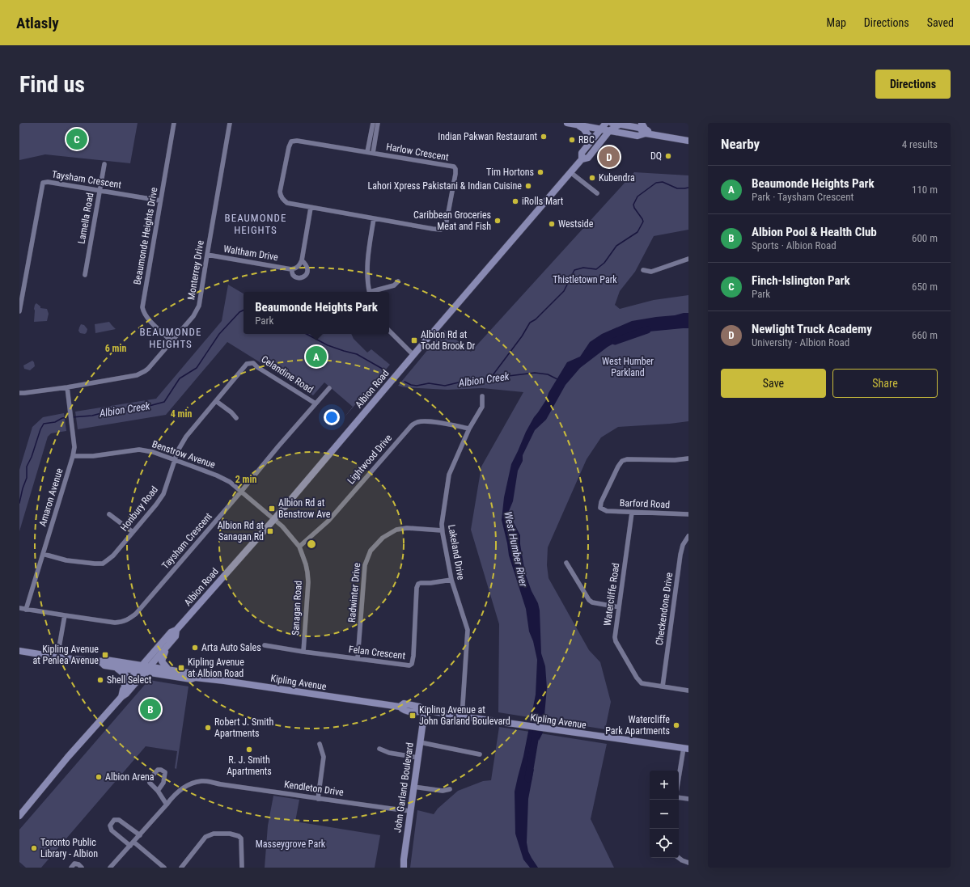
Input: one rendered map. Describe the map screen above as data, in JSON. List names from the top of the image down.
{
  "streets": {
    "main road": ["Albion Road", "Kipling Avenue", "John Garland Boulevard"],
    "street": [
      "Harlow Crescent",
      "Taysham Crescent",
      "Lamella Road",
      "Beaumonde Heights Drive",
      "Waltham Drive",
      "Monterrey Drive",
      "Celandine Road",
      "Benstrow Avenue",
      "Lightwood Drive",
      "Amaron Avenue",
      "Barford Road",
      "Honbury Road",
      "Lakeland Drive",
      "Radwinter Drive",
      "Watercliffe Road",
      "Sanagan Road",
      "Checkendone Drive",
      "Felan Crescent",
      "Kendleton Drive"
    ]
  },
  "crossings": [
    ["Harlow Crescent", "Waltham Drive"],
    ["Taysham Crescent", "Lamella Road"],
    ["Taysham Crescent", "Beaumonde Heights Drive"],
    ["Taysham Crescent", "Celandine Road"],
    ["Taysham Crescent", "Benstrow Avenue"],
    ["Taysham Crescent", "Amaron Avenue"],
    ["Beaumonde Heights Drive", "Monterrey Drive"],
    ["Waltham Drive", "Monterrey Drive"],
    ["Monterrey Drive", "Amaron Avenue"],
    ["Celandine Road", "Honbury Road"],
    ["Albion Road", "Benstrow Avenue"],
    ["Albion Road", "Sanagan Road"],
    ["Albion Road", "Kipling Avenue"],
    ["Benstrow Avenue", "Amaron Avenue"],
    ["Benstrow Avenue", "Honbury Road"],
    ["Benstrow Avenue", "Sanagan Road"],
    ["Lightwood Drive", "Lakeland Drive"],
    ["Lightwood Drive", "Sanagan Road"],
    ["Amaron Avenue", "Honbury Road"],
    ["Barford Road", "Watercliffe Road"],
    ["Lakeland Drive", "Radwinter Drive"],
    ["Lakeland Drive", "Felan Crescent"],
    ["Lakeland Drive", "Kipling Avenue"],
    ["Radwinter Drive", "Felan Crescent"],
    ["Watercliffe Road", "Checkendone Drive"],
    ["Sanagan Road", "Felan Crescent"],
    ["Kipling Avenue", "John Garland Boulevard"],
    ["John Garland Boulevard", "Kendleton Drive"]
  ],
  "districts": ["BEAUMONDE HEIGHTS", "BEAUMONDE HEIGHTS"],
  "water": ["Albion Creek", "West Humber River"],
  "parks": ["Thistletown Park", "West Humber Parkland", "Masseygrove Park"],
  "places": {
    "other": [
      "Indian Pakwan Restaurant",
      "RBC",
      "DQ",
      "Tim Hortons",
      "Kubendra",
      "Lahori Xpress Pakistani & Indian Cuisine",
      "iRolls Mart",
      "Caribbean Groceries Meat and Fish",
      "Westside",
      "Arta Auto Sales",
      "Shell Select",
      "Watercliffe Park Apartments",
      "Robert J. Smith Apartments",
      "R. J. Smith Apartments",
      "Albion Arena",
      "Toronto Public Library - Albion"
    ],
    "transit": [
      "Albion Rd at Todd Brook Dr",
      "Albion Rd at Benstrow Ave",
      "Albion Rd at Sanagan Rd",
      "Kipling Avenue at Penlea Avenue",
      "Kipling Avenue at Albion Road",
      "Kipling Avenue at John Garland Boulevard"
    ]
  },
  "page": {
    "header": "Atlasly",
    "nav": ["Map", "Directions", "Saved"],
    "buttons": [
      "Directions",
      ["Save", "Share"]
    ],
    "title": "Find us",
    "heading": ["Nearby", "4 results"],
    "pins": [
      "C",
      "D",
      "A",
      "B"
    ],
    "list": [
      {
        "mark": "A",
        "name": "Beaumonde Heights Park",
        "note": "Park · Taysham Crescent",
        "value": "110 m"
      },
      {
        "mark": "B",
        "name": "Albion Pool & Health Club",
        "note": "Sports · Albion Road",
        "value": "600 m"
      },
      {
        "mark": "C",
        "name": "Finch-Islington Park",
        "note": "Park",
        "value": "650 m"
      },
      {
        "mark": "D",
        "name": "Newlight Truck Academy",
        "note": "University · Albion Road",
        "value": "660 m"
      }
    ],
    "popup": ["Beaumonde Heights Park", "Park"],
    "map_buttons": ["+", "−"]
  },
  "rings": ["6 min", "4 min", "2 min"]
}
